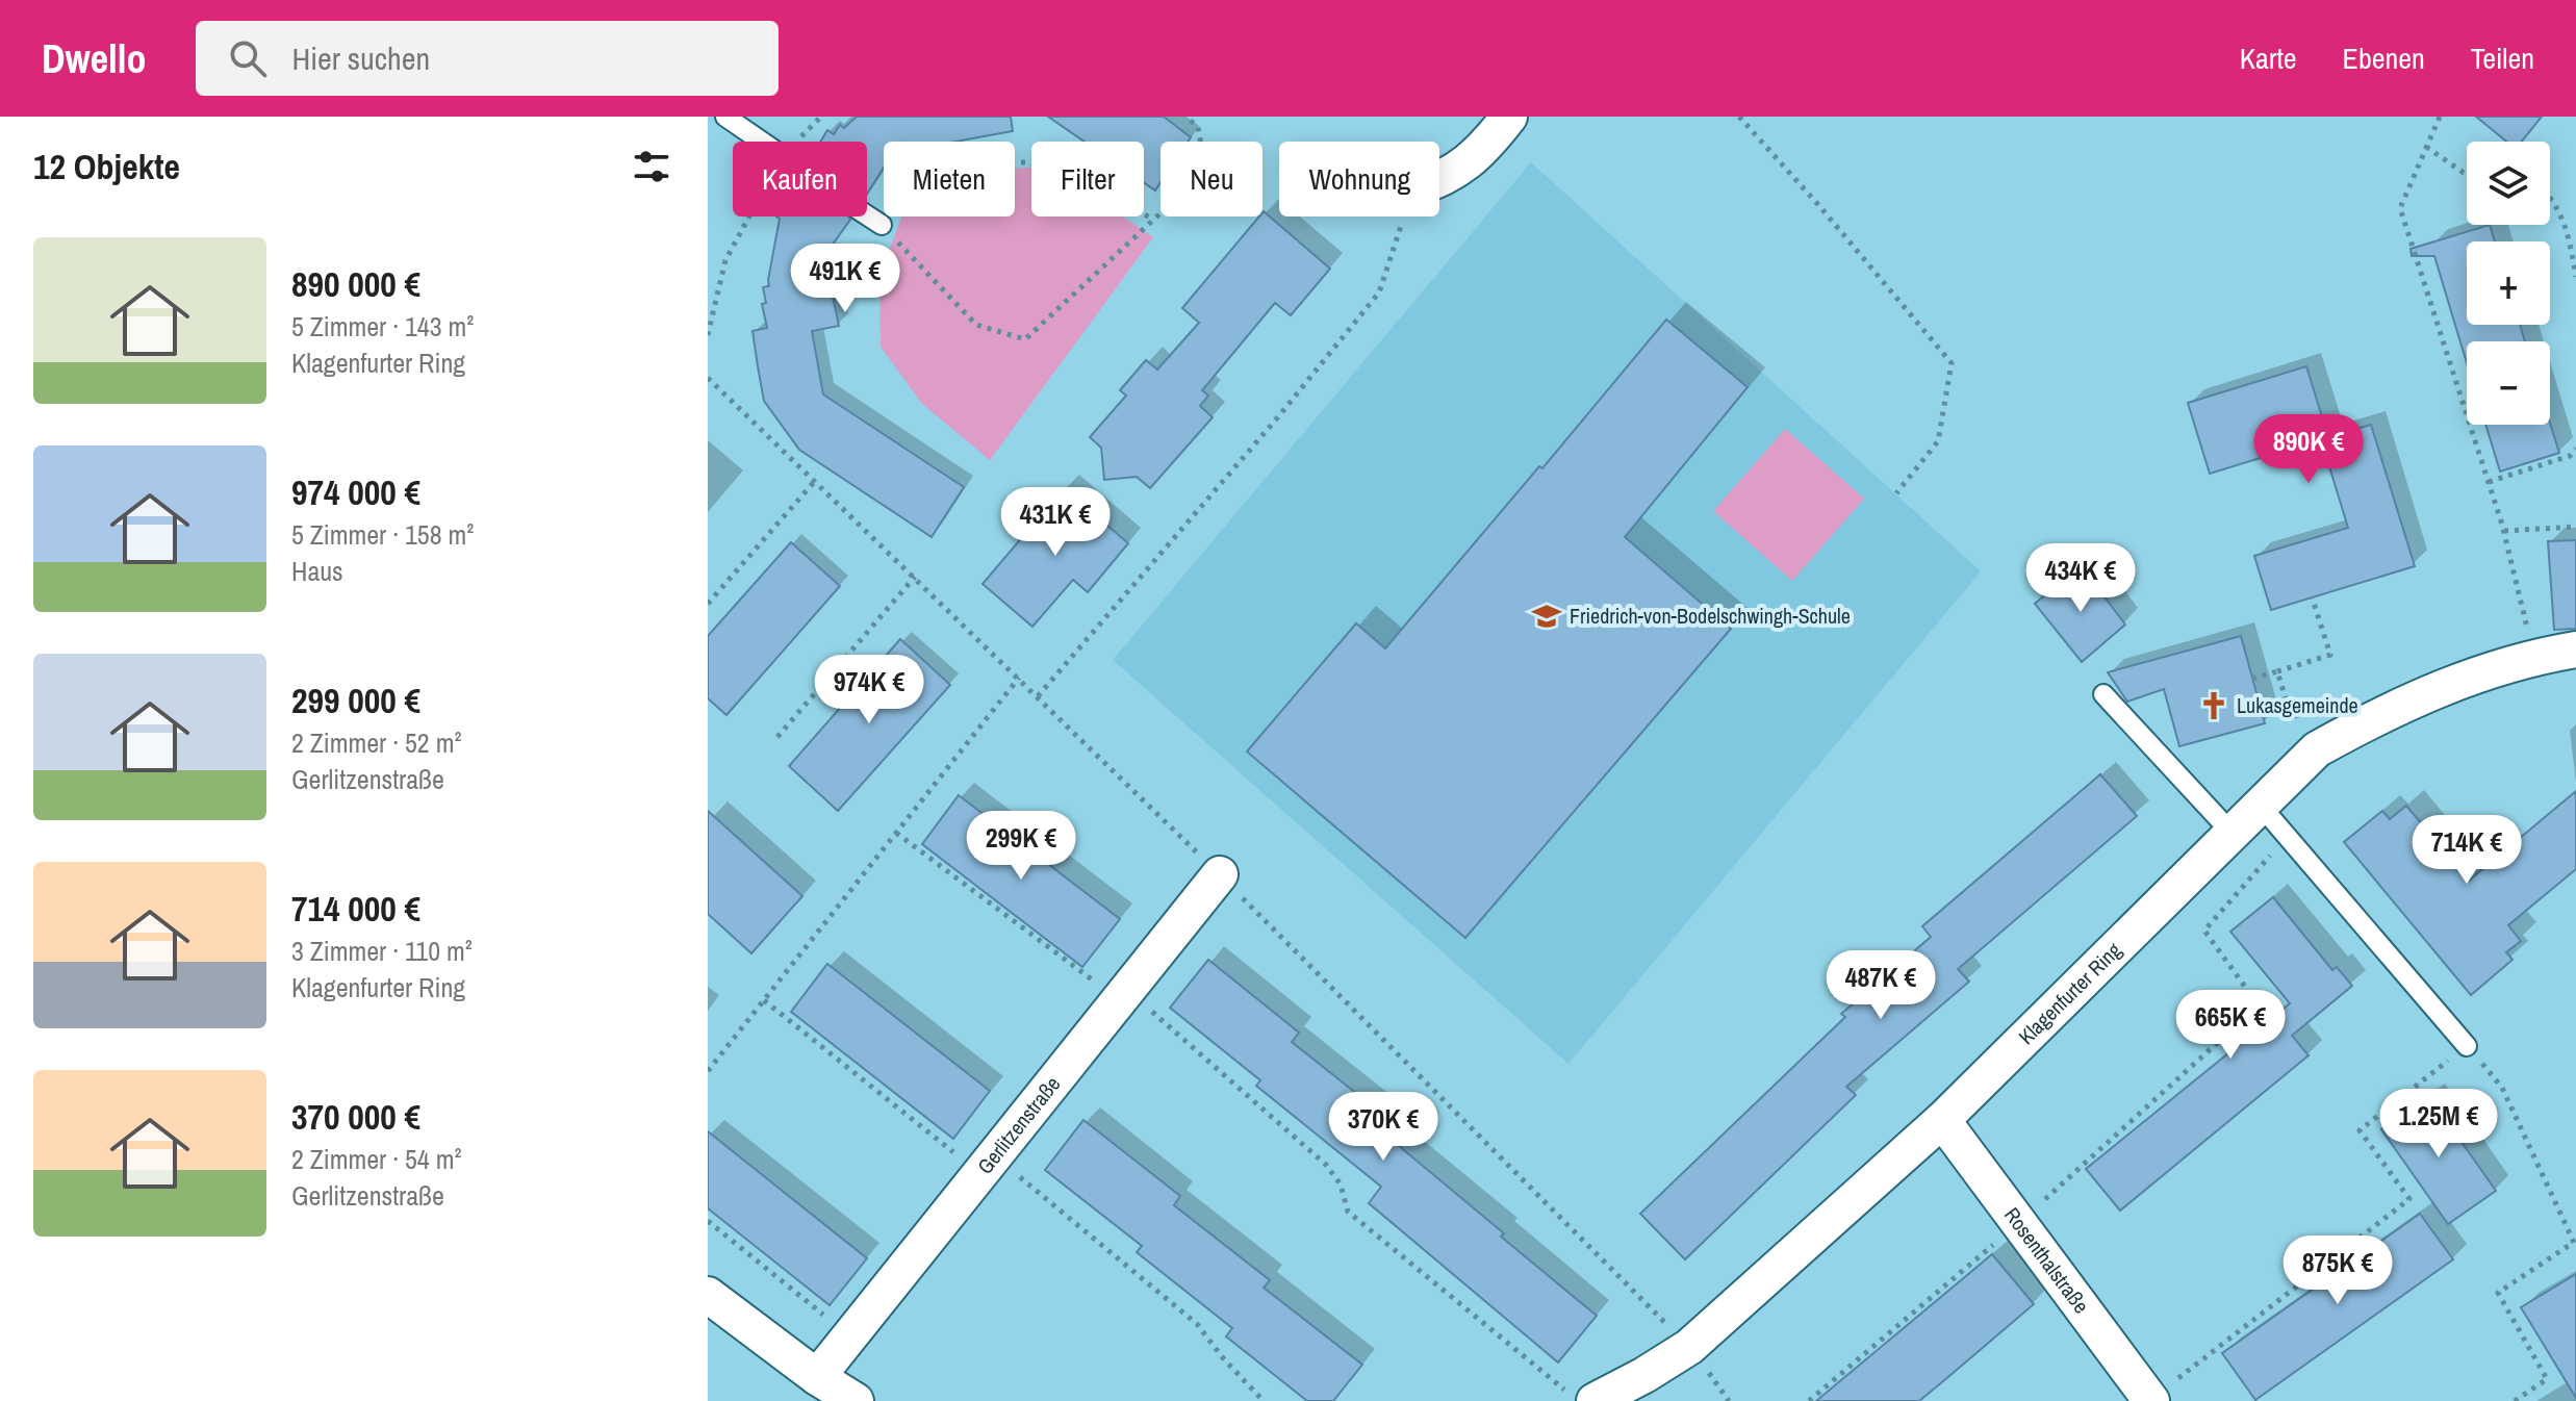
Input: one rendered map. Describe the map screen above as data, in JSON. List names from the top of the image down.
{
  "streets": {
    "street": ["Klagenfurter Ring", "Gerlitzenstraße", "Rosenthalstraße"]
  },
  "crossings": [
    ["Klagenfurter Ring", "Rosenthalstraße"]
  ],
  "places": {
    "school or university": ["Friedrich-von-Bodelschwingh-Schule"],
    "church": ["Lukasgemeinde"]
  },
  "page": {
    "header": "Dwello",
    "search": "Hier suchen",
    "nav": ["Karte", "Ebenen", "Teilen"],
    "heading": "12 Objekte",
    "map_buttons": ["+", "−"],
    "chip": [
      "Kaufen",
      "Mieten",
      "Filter",
      "Neu",
      "Wohnung"
    ],
    "list": [
      {
        "name": "890 000 €",
        "note": "5 Zimmer · 143 m² · Klagenfurter Ring"
      },
      {
        "name": "974 000 €",
        "note": "5 Zimmer · 158 m² · Haus"
      },
      {
        "name": "299 000 €",
        "note": "2 Zimmer · 52 m² · Gerlitzenstraße"
      },
      {
        "name": "714 000 €",
        "note": "3 Zimmer · 110 m² · Klagenfurter Ring"
      },
      {
        "name": "370 000 €",
        "note": "2 Zimmer · 54 m² · Gerlitzenstraße"
      }
    ],
    "price": [
      "491K €",
      "890K €",
      "431K €",
      "434K €",
      "974K €",
      "299K €",
      "714K €",
      "487K €",
      "665K €",
      "1.25M €",
      "370K €",
      "875K €"
    ]
  }
}
